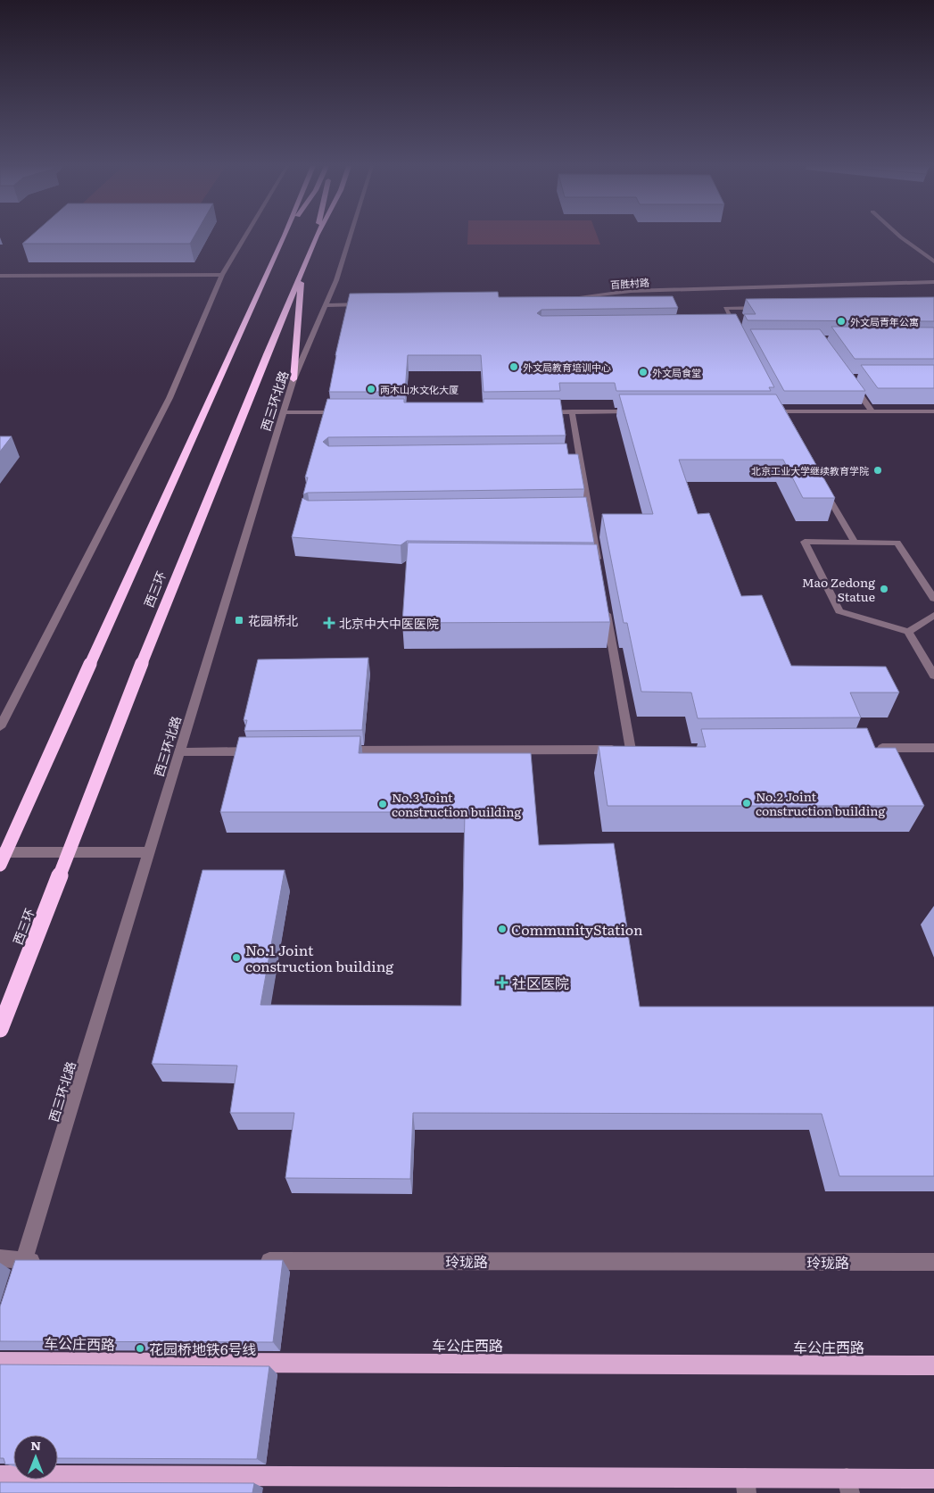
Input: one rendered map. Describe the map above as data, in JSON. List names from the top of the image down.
{
  "streets": {
    "highway": ["西三环"],
    "main road": ["车公庄西路"],
    "street": ["百胜村路", "西三环北路", "玲珑路"]
  },
  "places": {
    "other": [
      "外文局青年公寓",
      "外文局教育培训中心",
      "外文局食堂",
      "两木山水文化大厦",
      "北京工业大学继续教育学院",
      "Mao Zedong Statue",
      "No.2 Joint construction building",
      "No.3 Joint construction building",
      "CommunityStation",
      "No.1 Joint construction building",
      "花园桥地铁6号线"
    ],
    "transit": ["花园桥北"],
    "health": ["北京中大中医医院", "社区医院"]
  },
  "north": "top"
}
